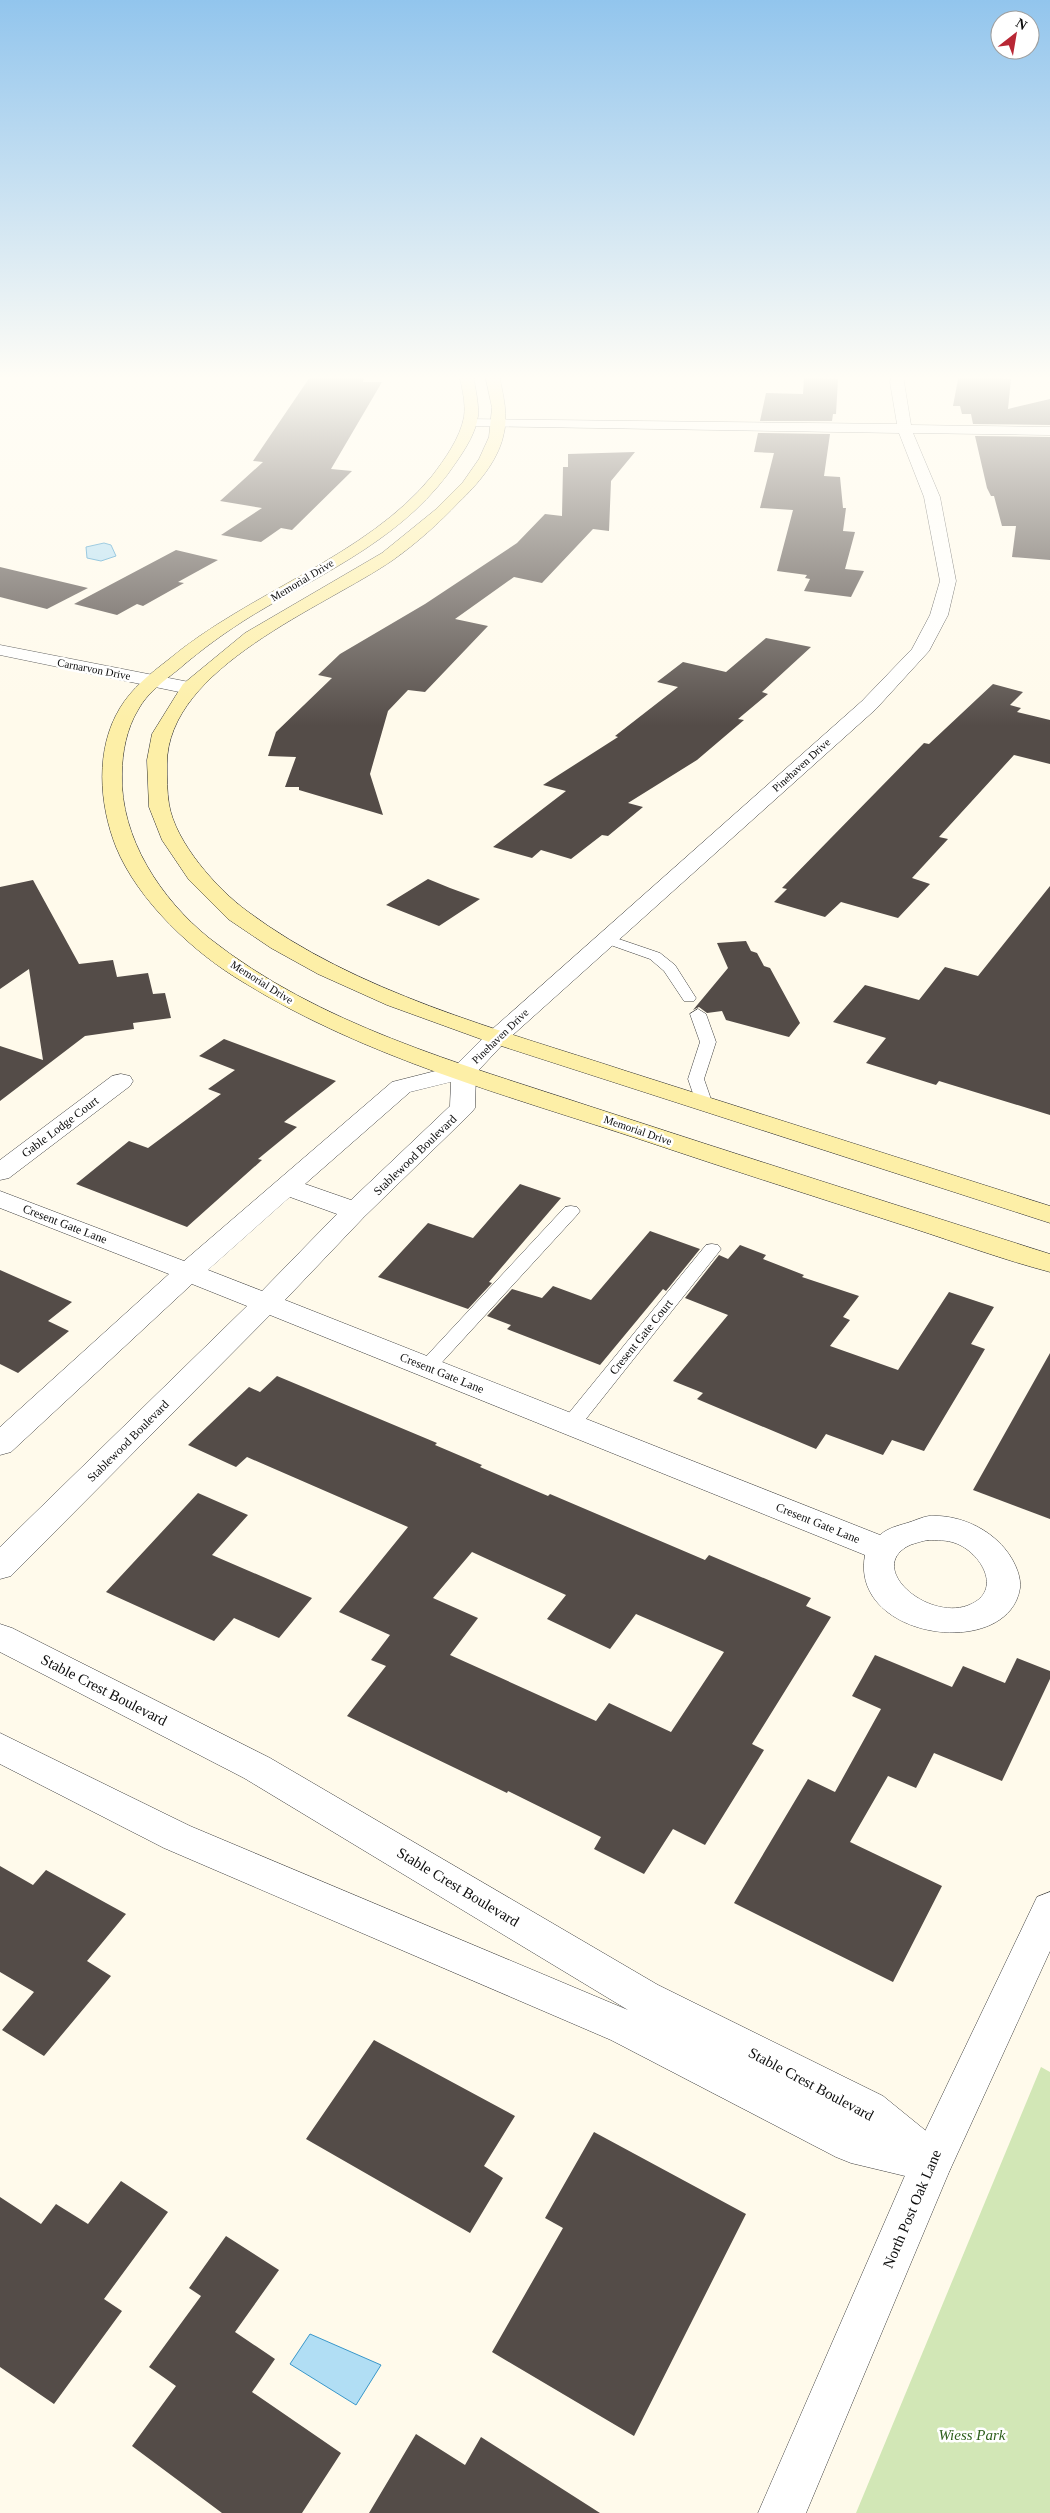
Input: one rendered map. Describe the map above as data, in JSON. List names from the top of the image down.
{
  "streets": {
    "main road": ["Memorial Drive"],
    "street": [
      "Carnarvon Drive",
      "Pinehaven Drive",
      "Gable Lodge Court",
      "Stablewood Boulevard",
      "Cresent Gate Lane",
      "Stable Crest Boulevard",
      "North Post Oak Lane"
    ],
    "lane": ["Cresent Gate Court"]
  },
  "crossings": [
    ["Memorial Drive", "Carnarvon Drive"],
    ["Memorial Drive", "Pinehaven Drive"],
    ["Memorial Drive", "Stablewood Boulevard"],
    ["Pinehaven Drive", "Stablewood Boulevard"],
    ["Stablewood Boulevard", "Cresent Gate Lane"],
    ["Cresent Gate Lane", "Cresent Gate Court"],
    ["Stable Crest Boulevard", "North Post Oak Lane"]
  ],
  "parks": ["Wiess Park"],
  "north": "top right"
}
